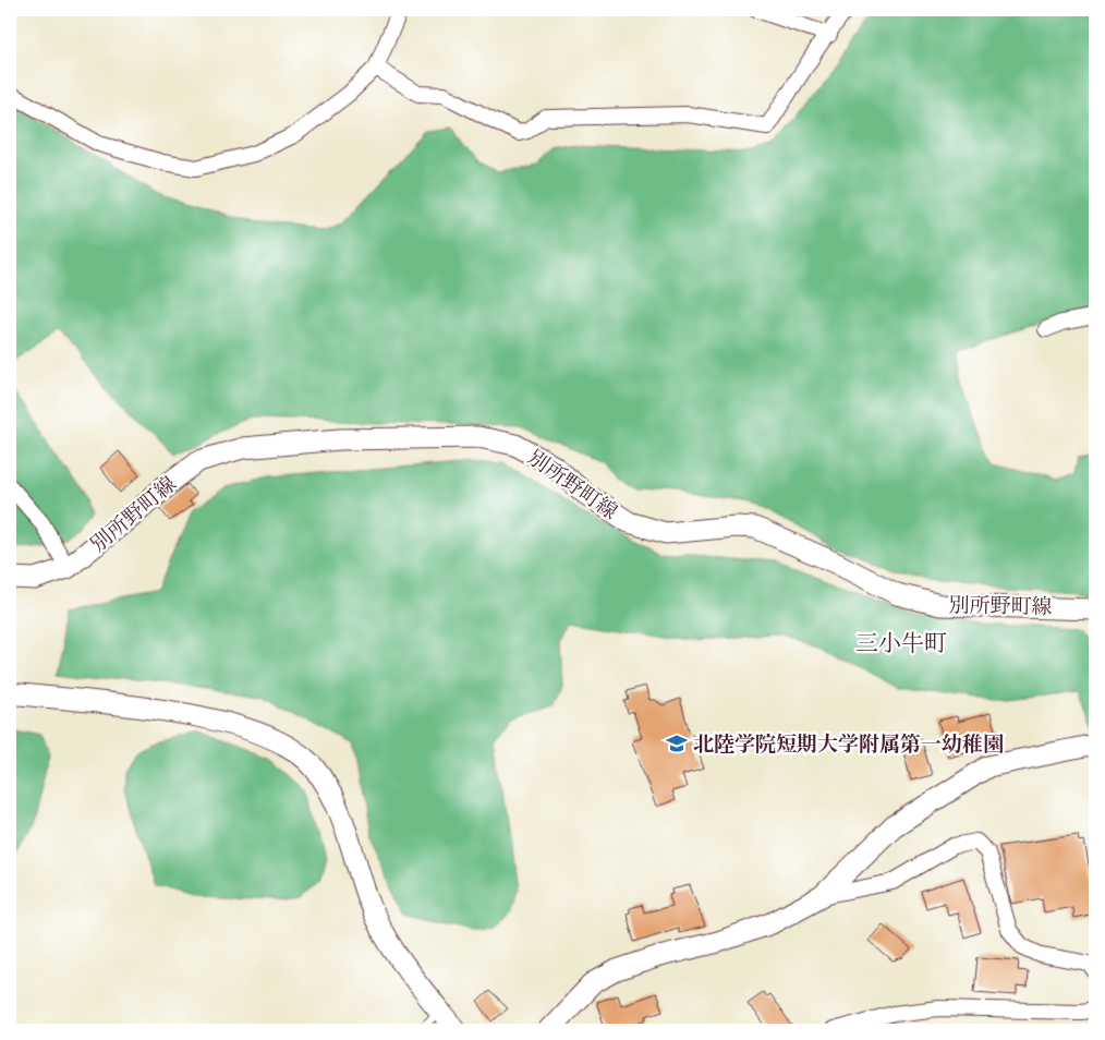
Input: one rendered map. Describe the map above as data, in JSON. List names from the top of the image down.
{
  "streets": {
    "street": ["別所野町線"]
  },
  "districts": ["三小牛町"],
  "places": {
    "school or university": ["北陸学院短期大学附属第一幼稚園"]
  }
}
